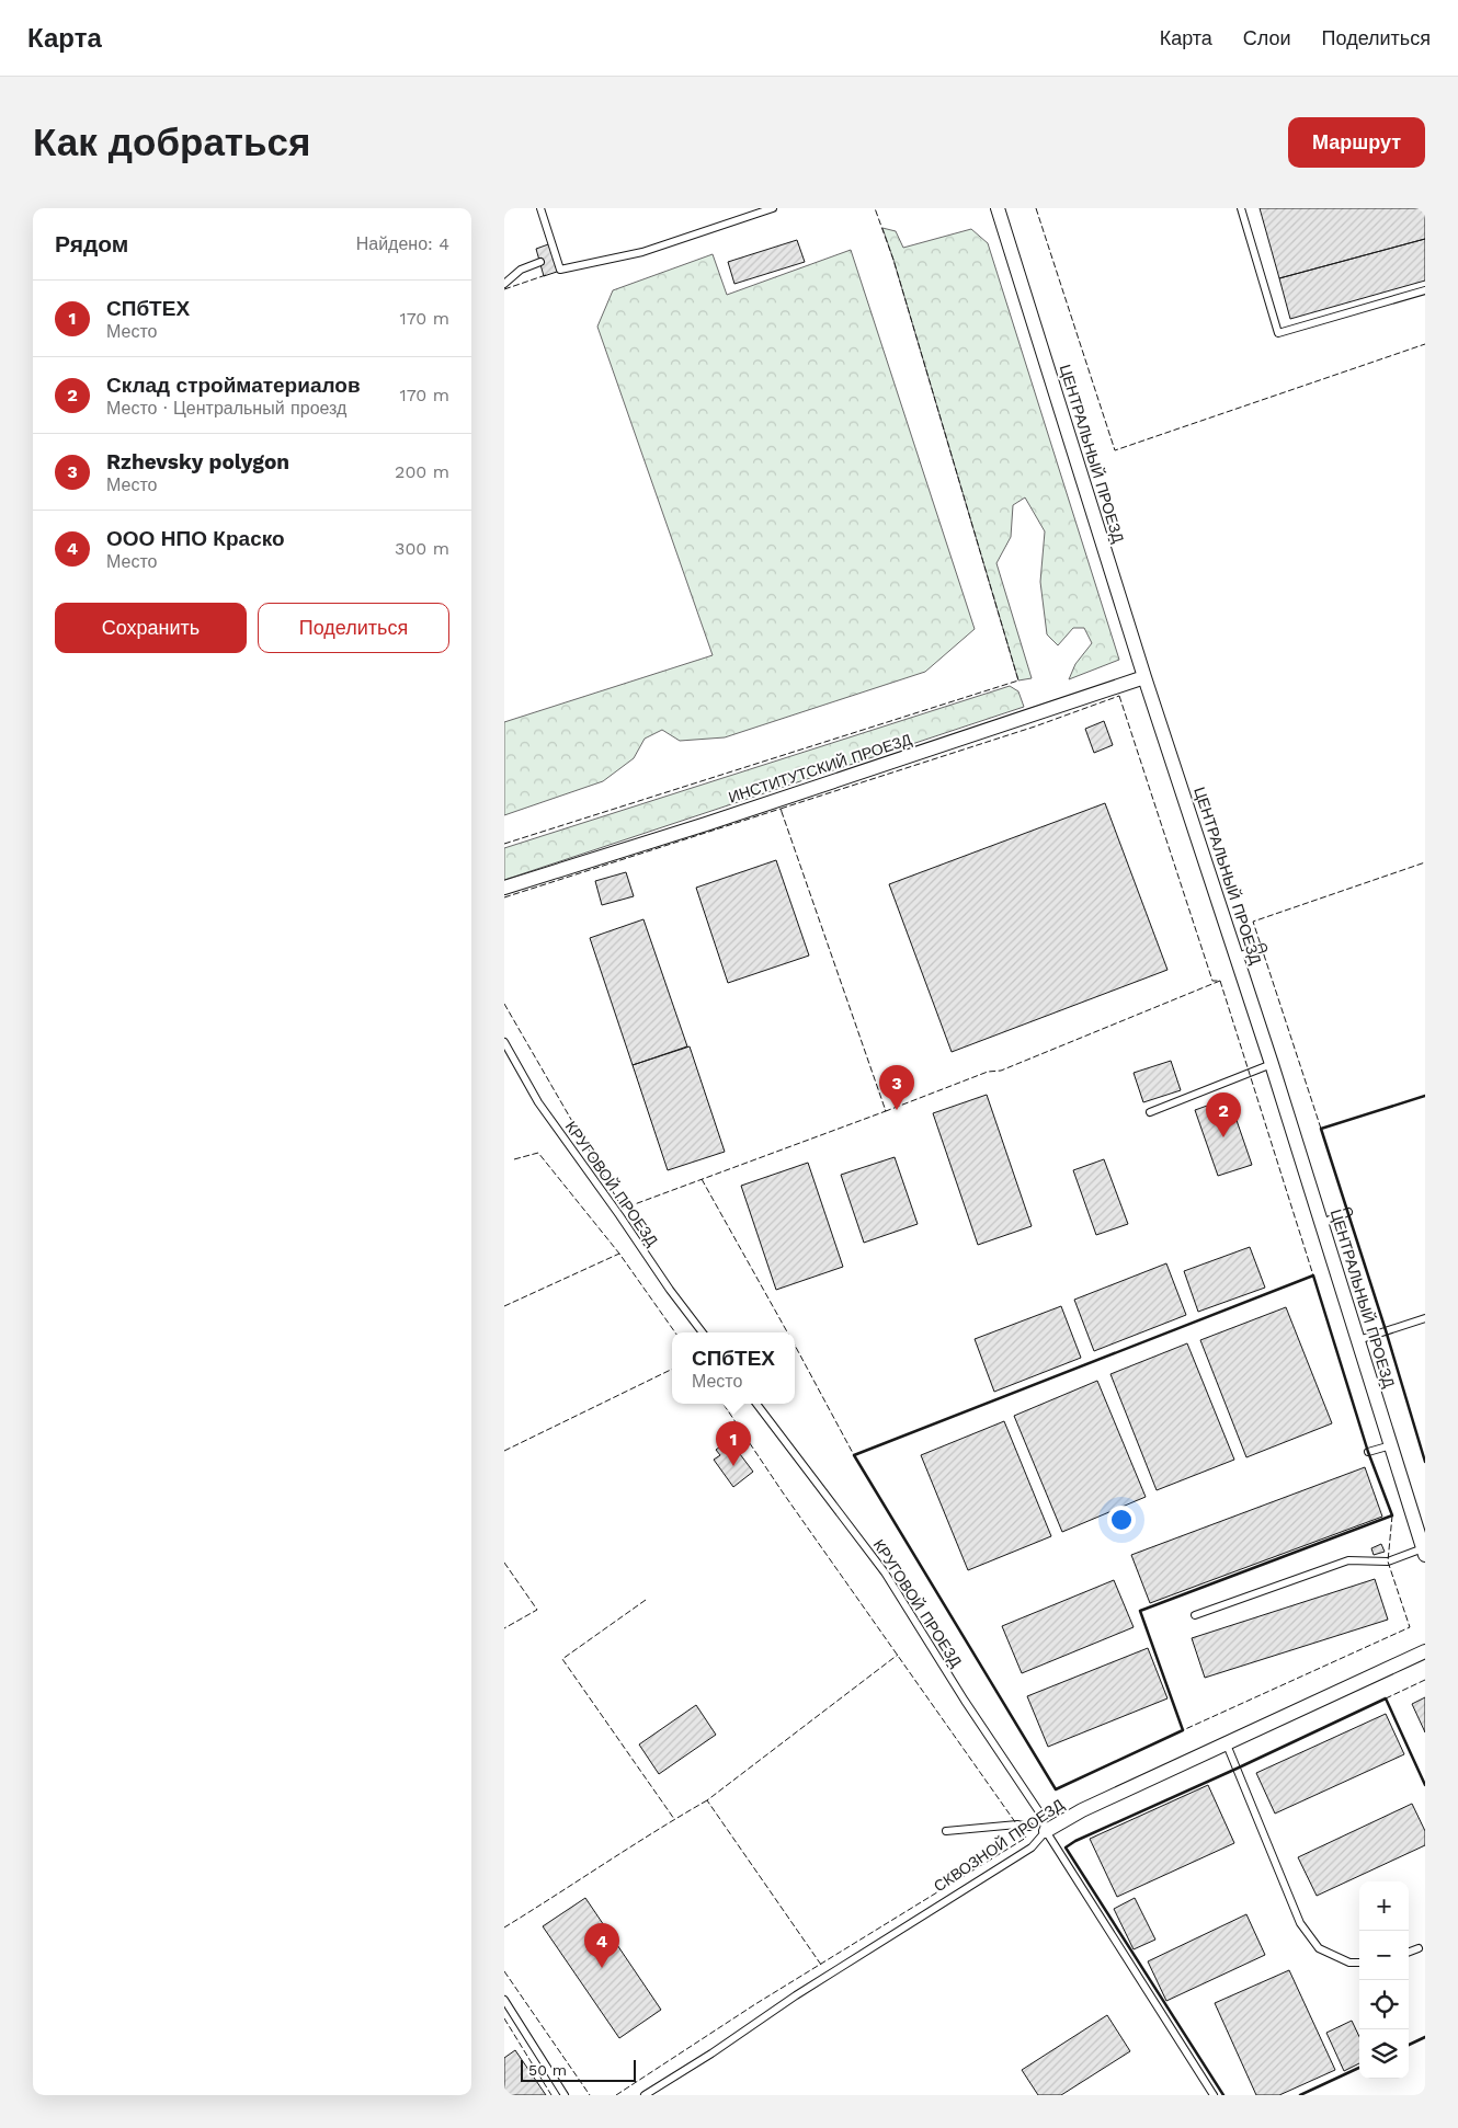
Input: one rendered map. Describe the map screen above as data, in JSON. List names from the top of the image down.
{
  "streets": {
    "street": ["ЦЕНТРАЛЬНЫЙ ПРОЕЗД", "ИНСТИТУТСКИЙ ПРОЕЗД", "СКВОЗНОЙ ПРОЕЗД"],
    "lane": ["КРУГОВОЙ ПРОЕЗД"]
  },
  "crossings": [
    ["ЦЕНТРАЛЬНЫЙ ПРОЕЗД", "ИНСТИТУТСКИЙ ПРОЕЗД"],
    ["КРУГОВОЙ ПРОЕЗД", "СКВОЗНОЙ ПРОЕЗД"]
  ],
  "scale_bar": "50 m",
  "page": {
    "header": "Карта",
    "nav": ["Карта", "Слои", "Поделиться"],
    "buttons": [
      "Маршрут",
      ["Сохранить", "Поделиться"]
    ],
    "title": "Как добраться",
    "heading": ["Рядом", "Найдено: 4"],
    "list": [
      {
        "mark": "1",
        "name": "СПбТЕХ",
        "note": "Место",
        "value": "170 m"
      },
      {
        "mark": "2",
        "name": "Склад стройматериалов",
        "note": "Место · Центральный проезд",
        "value": "170 m"
      },
      {
        "mark": "3",
        "name": "Rzhevsky polygon",
        "note": "Место",
        "value": "200 m"
      },
      {
        "mark": "4",
        "name": "ООО НПО Краско",
        "note": "Место",
        "value": "300 m"
      }
    ],
    "pins": [
      "3",
      "2",
      "1",
      "4"
    ],
    "popup": ["СПбТЕХ", "Место"],
    "map_buttons": ["+", "−"],
    "scale": "50 m"
  }
}
